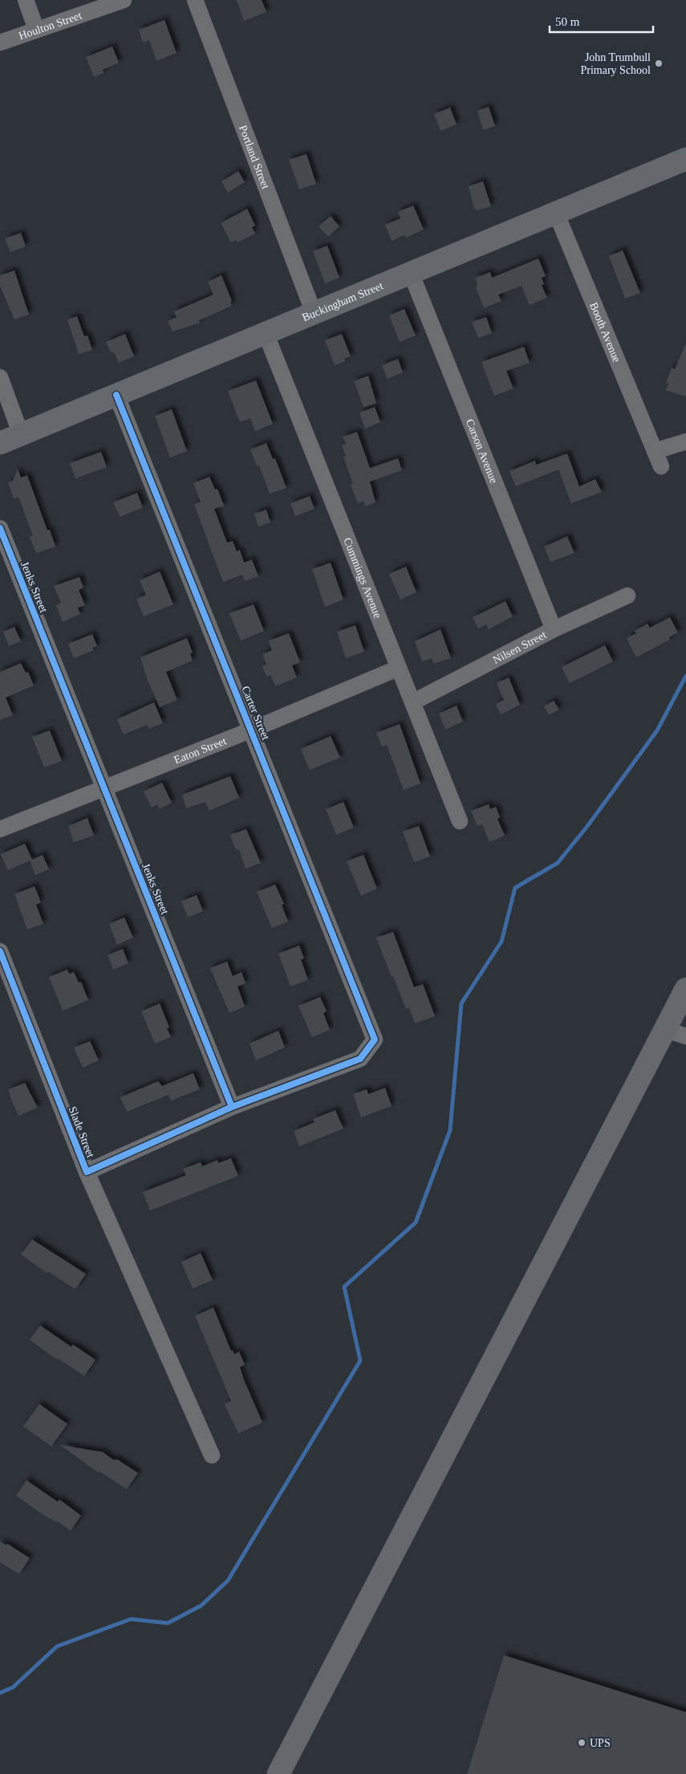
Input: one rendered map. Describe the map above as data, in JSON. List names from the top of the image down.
{
  "streets": {
    "main road": ["Buckingham Street"],
    "street": [
      "Houlton Street",
      "Portland Street",
      "Booth Avenue",
      "Carson Avenue",
      "Cummings Avenue",
      "Jenks Street",
      "Nilsen Street",
      "Carter Street",
      "Eaton Street",
      "Slade Street"
    ]
  },
  "crossings": [
    ["Portland Street", "Buckingham Street"],
    ["Buckingham Street", "Booth Avenue"],
    ["Buckingham Street", "Carson Avenue"],
    ["Buckingham Street", "Cummings Avenue"],
    ["Buckingham Street", "Carter Street"],
    ["Carson Avenue", "Nilsen Street"],
    ["Cummings Avenue", "Nilsen Street"],
    ["Cummings Avenue", "Eaton Street"],
    ["Jenks Street", "Carter Street"],
    ["Jenks Street", "Eaton Street"],
    ["Jenks Street", "Slade Street"],
    ["Carter Street", "Eaton Street"],
    ["Carter Street", "Slade Street"]
  ],
  "places": ["John Trumbull Primary School", "UPS"],
  "scale_bar": "50 m"
}
